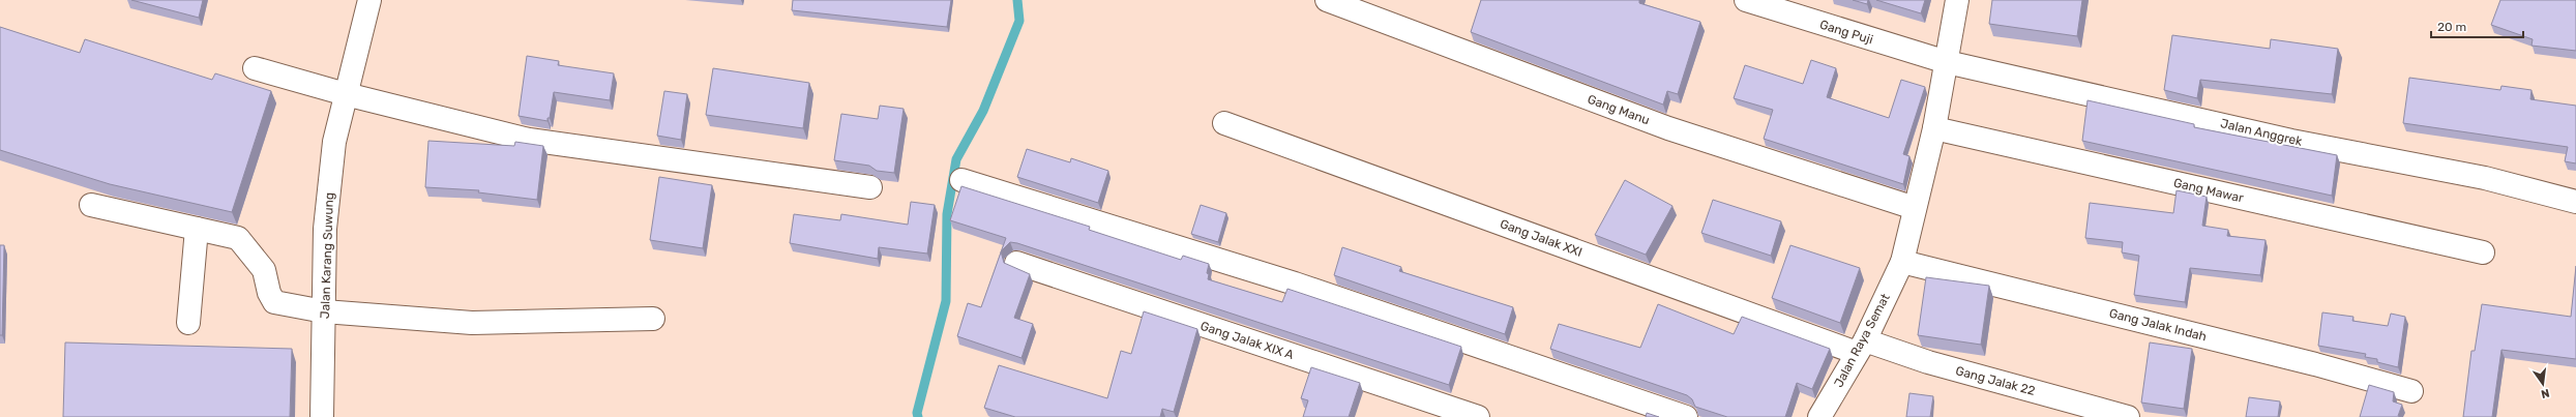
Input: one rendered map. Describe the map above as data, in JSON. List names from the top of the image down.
{
  "streets": {
    "street": [
      "Gang Puji",
      "Gang Manu",
      "Jalan Anggrek",
      "Gang Mawar",
      "Gang Jalak XXI",
      "Jalan Karang Suwung",
      "Gang Jalak Indah",
      "Gang Jalak XIX A",
      "Jalan Raya Semat",
      "Gang Jalak 22"
    ]
  },
  "crossings": [
    ["Gang Puji", "Jalan Anggrek"],
    ["Gang Puji", "Jalan Raya Semat"],
    ["Gang Manu", "Jalan Raya Semat"],
    ["Jalan Anggrek", "Jalan Raya Semat"],
    ["Gang Mawar", "Jalan Raya Semat"],
    ["Gang Jalak XXI", "Jalan Raya Semat"],
    ["Gang Jalak XXI", "Gang Jalak 22"],
    ["Gang Jalak Indah", "Jalan Raya Semat"],
    ["Jalan Raya Semat", "Gang Jalak 22"]
  ],
  "scale_bar": "20 m",
  "north": "bottom"
}
